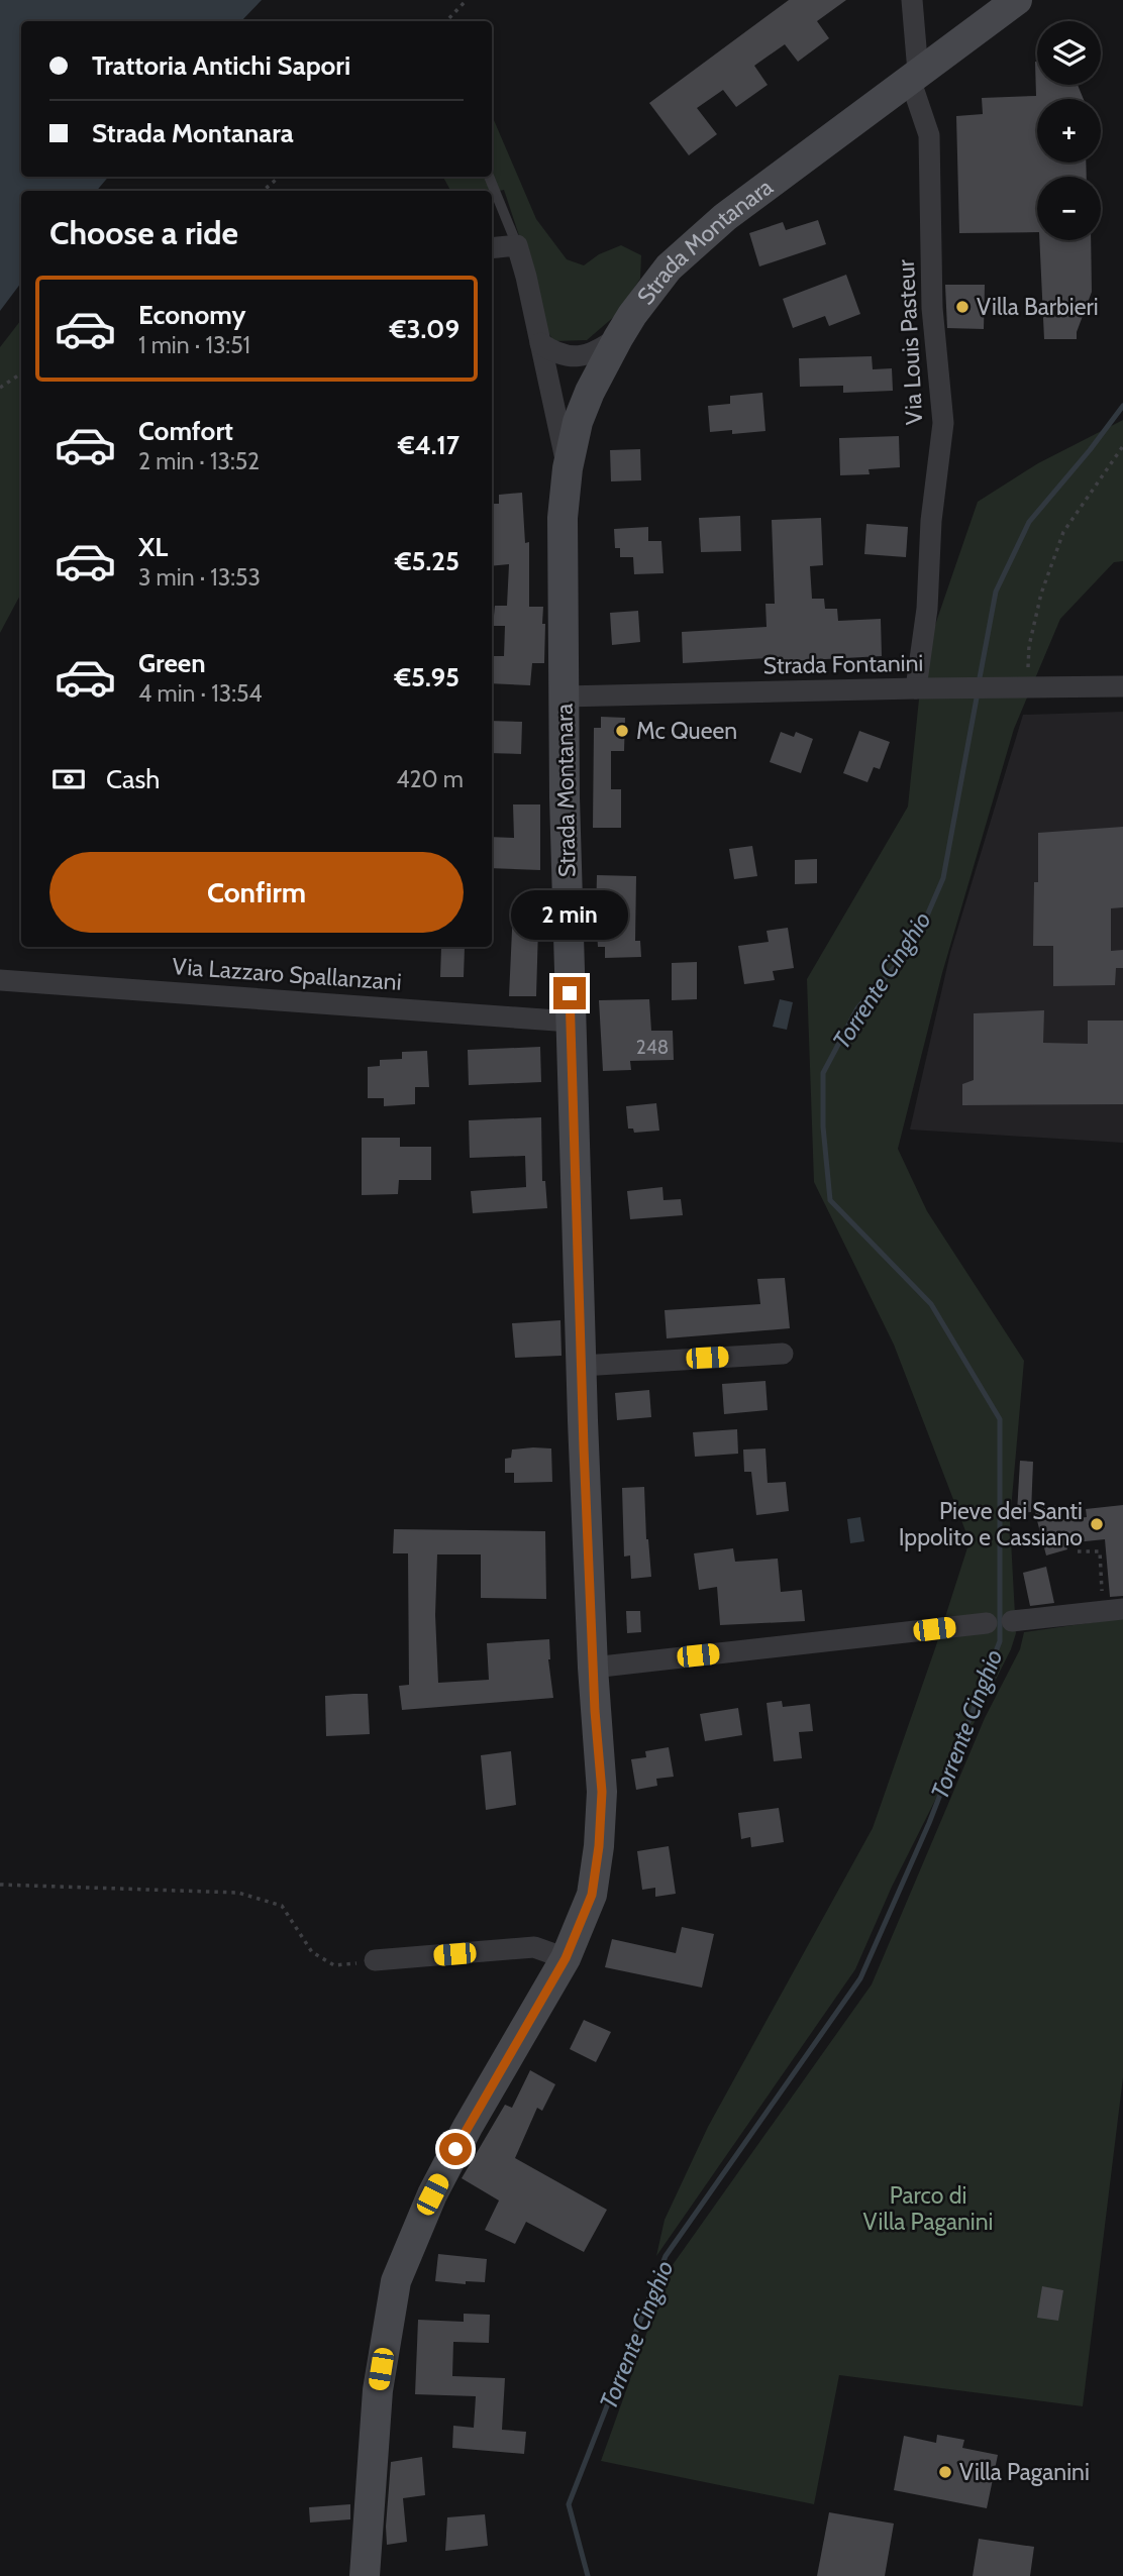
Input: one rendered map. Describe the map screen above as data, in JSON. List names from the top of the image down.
{
  "streets": {
    "main road": ["Strada Montanara"],
    "street": ["Via Louis Pasteur", "Strada Fontanini", "Via Lazzaro Spallanzani"]
  },
  "crossings": [
    ["Strada Montanara", "Via Louis Pasteur"],
    ["Strada Montanara", "Strada Fontanini"],
    ["Strada Montanara", "Via Lazzaro Spallanzani"],
    ["Via Louis Pasteur", "Strada Fontanini"]
  ],
  "water": ["Torrente Cinghio"],
  "parks": ["Parco di Villa Paganini"],
  "places": [
    "Villa Barbieri",
    "Mc Queen",
    "Pieve dei Santi Ippolito e Cassiano",
    "Villa Paganini"
  ],
  "house_numbers": ["248"],
  "page": {
    "map_buttons": ["+", "−"],
    "banner": ["Trattoria Antichi Sapori", "Strada Montanara"],
    "heading": "Choose a ride",
    "list": [
      {
        "name": "Economy",
        "note": "1 min · 13:51",
        "value": "€3.09"
      },
      {
        "name": "Comfort",
        "note": "2 min · 13:52",
        "value": "€4.17"
      },
      {
        "name": "XL",
        "note": "3 min · 13:53",
        "value": "€5.25"
      },
      {
        "name": "Green",
        "note": "4 min · 13:54",
        "value": "€5.95"
      }
    ],
    "pay": ["Cash", "420 m"],
    "buttons": "Confirm",
    "bubble": "2 min"
  }
}
